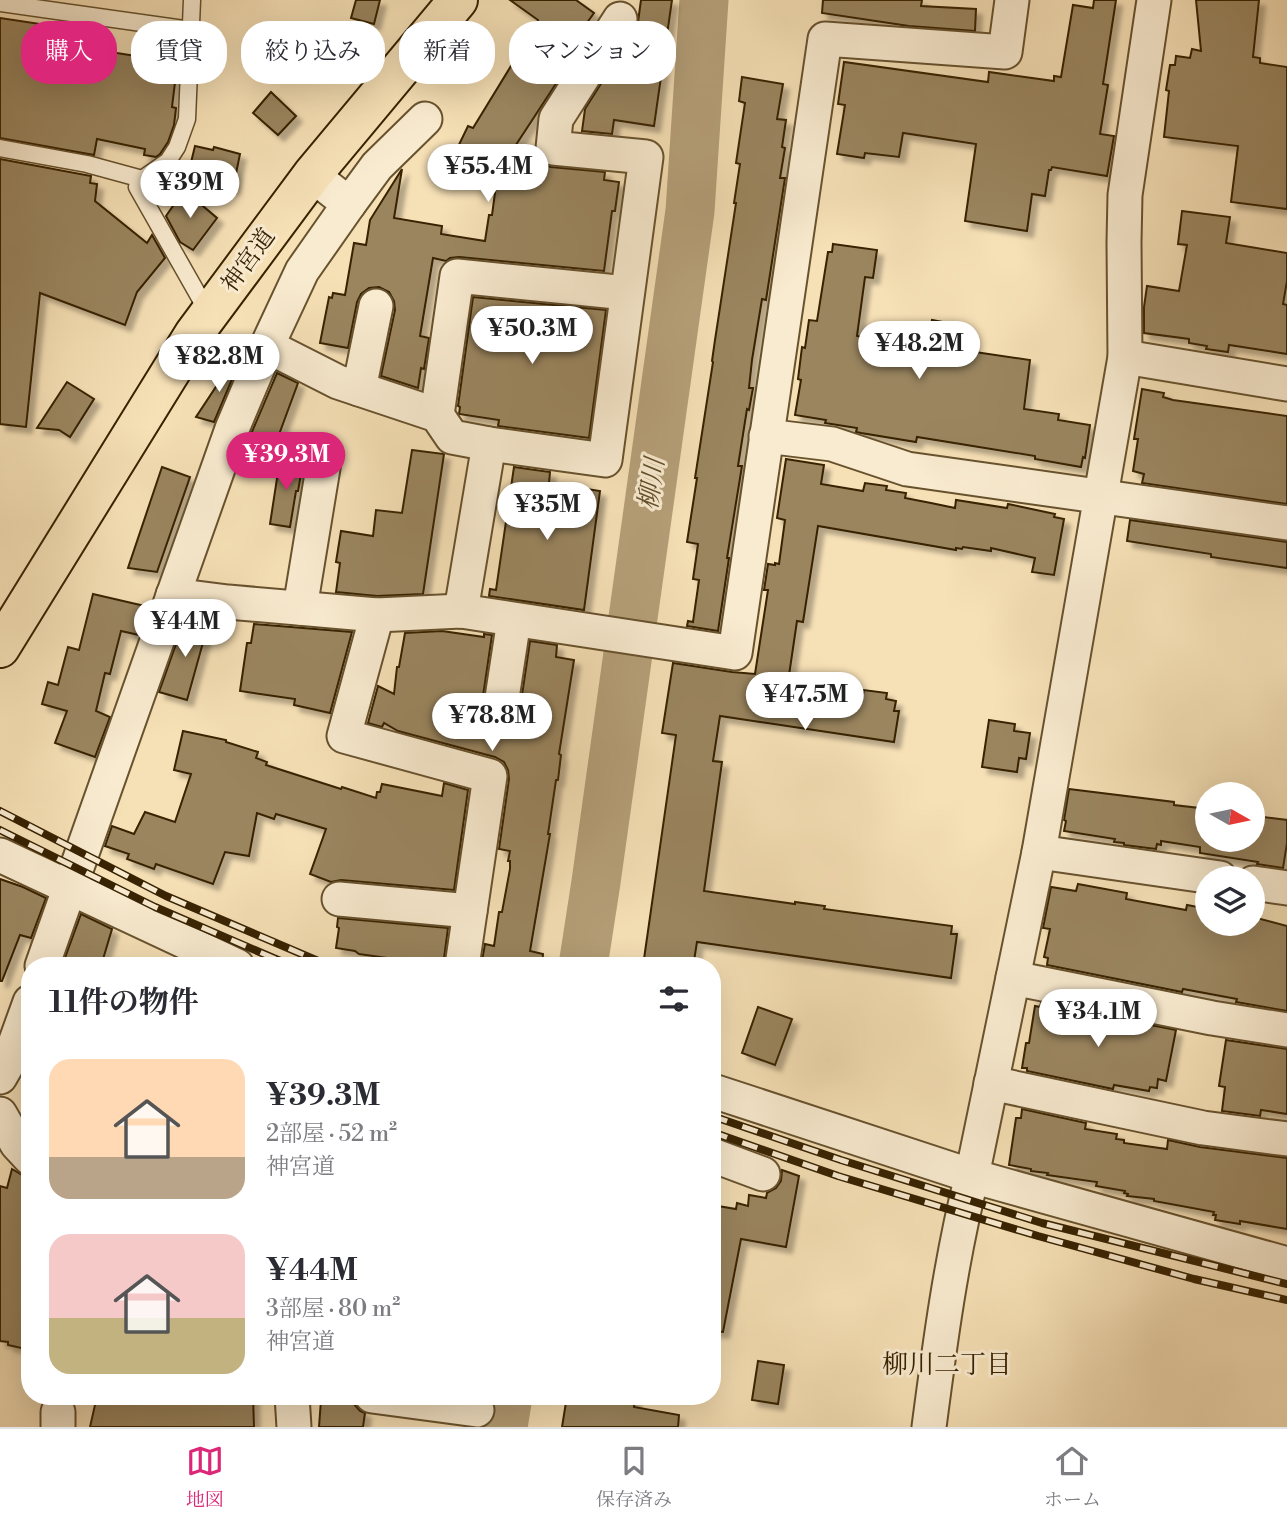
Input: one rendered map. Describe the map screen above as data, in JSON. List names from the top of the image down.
{
  "streets": {
    "main road": ["神宮道"]
  },
  "districts": ["柳川二丁目"],
  "water": ["柳川"],
  "north": "right",
  "page": {
    "chip": [
      "購入",
      "賃貸",
      "絞り込み",
      "新着",
      "マンション"
    ],
    "price": [
      "¥55.4M",
      "¥39M",
      "¥50.3M",
      "¥48.2M",
      "¥82.8M",
      "¥39.3M",
      "¥35M",
      "¥44M",
      "¥47.5M",
      "¥78.8M",
      "¥34.1M"
    ],
    "heading": "11件の物件",
    "list": [
      {
        "name": "¥39.3M",
        "note": "2部屋 · 52 m² · 神宮道"
      },
      {
        "name": "¥44M",
        "note": "3部屋 · 80 m² · 神宮道"
      }
    ],
    "tabs": ["地図", "保存済み", "ホーム"]
  }
}
